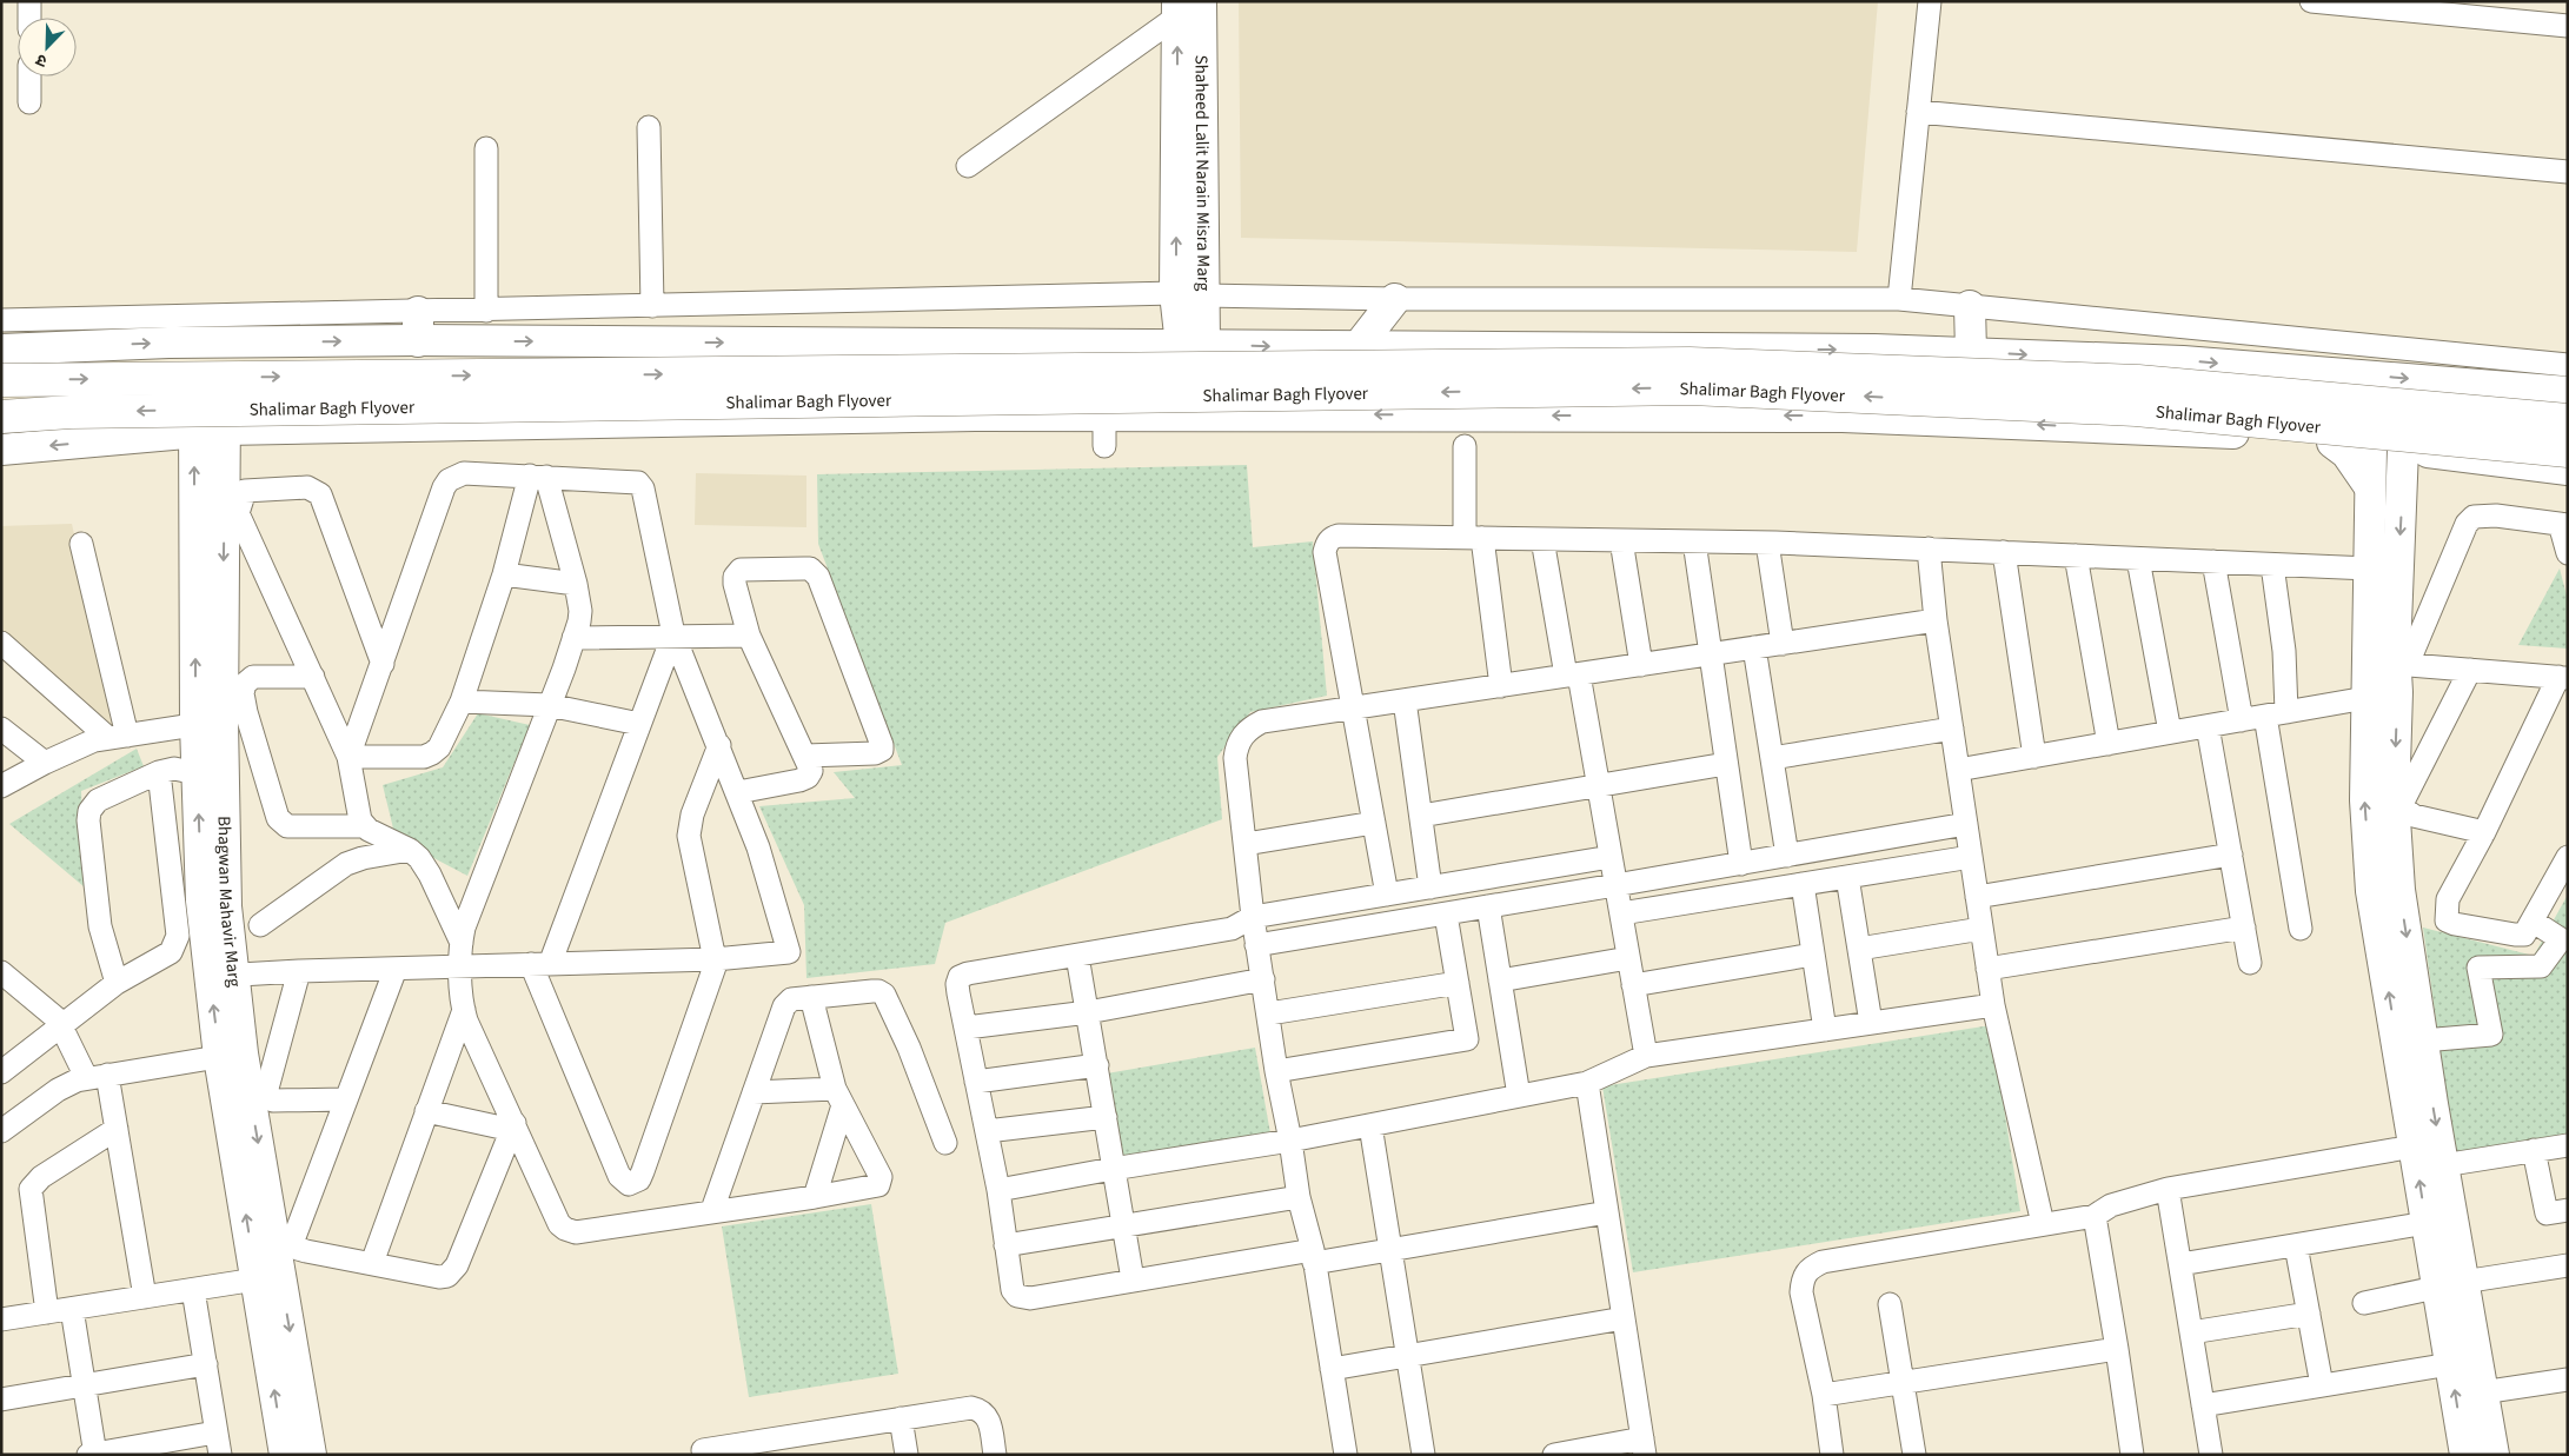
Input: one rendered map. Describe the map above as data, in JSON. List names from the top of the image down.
{
  "streets": {
    "main road": ["Shalimar Bagh Flyover"],
    "street": ["Shaheed Lalit Narain Misra Marg", "Bhagwan Mahavir Marg"]
  },
  "north": "bottom left"
}
